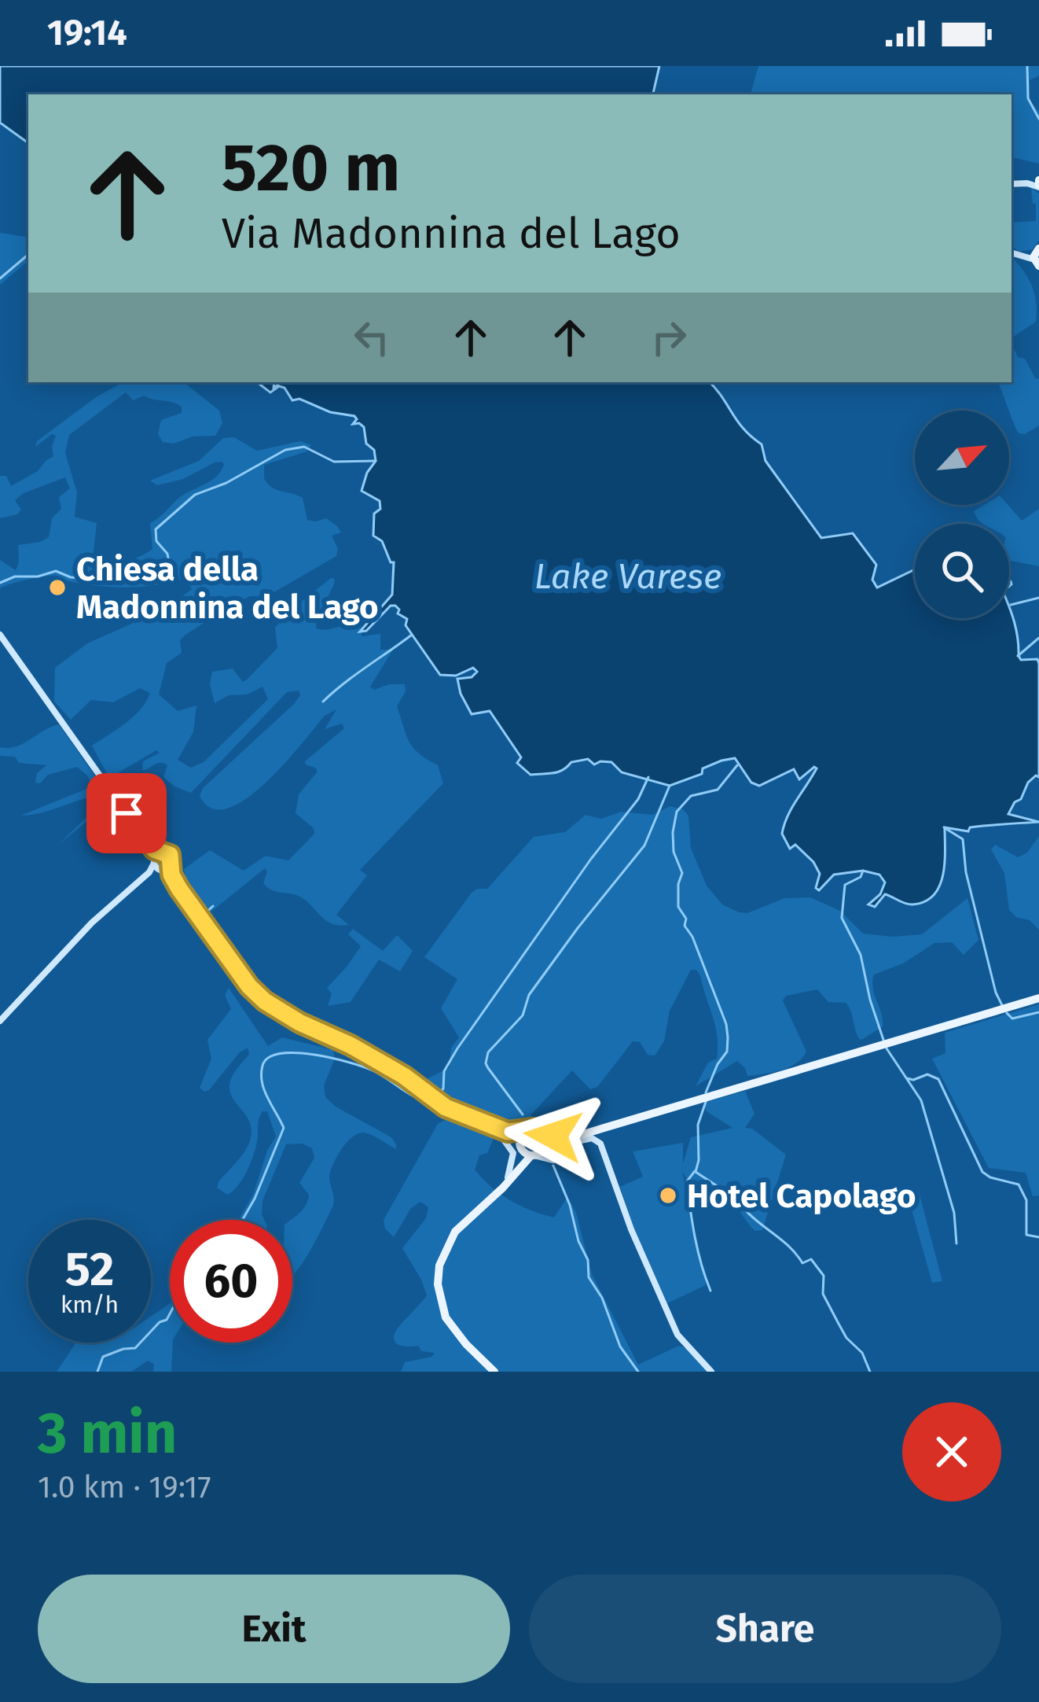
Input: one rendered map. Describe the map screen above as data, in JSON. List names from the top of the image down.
{
  "water": ["Lake Varese"],
  "places": ["Chiesa della Madonnina del Lago", "Hotel Capolago"],
  "north": "top right",
  "page": {
    "status": "19:14",
    "turn": ["520 m", "Via Madonnina del Lago"],
    "speed": "52 km/h",
    "limit": "60",
    "heading": ["3 min", "1.0 km · 19:17"],
    "buttons": ["Exit", "Share"]
  }
}
